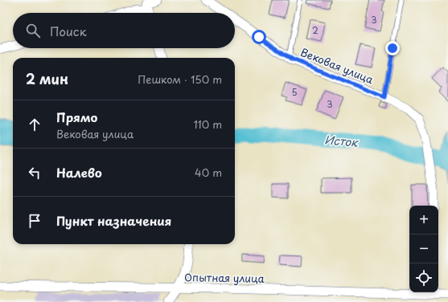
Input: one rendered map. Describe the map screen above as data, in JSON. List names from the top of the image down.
{
  "streets": {
    "street": ["Вековая улица", "Опытная улица"]
  },
  "water": ["Исток"],
  "house_numbers": [
    "3",
    "2",
    "5",
    "3"
  ],
  "page": {
    "search": "Поиск",
    "heading": ["2 мин", "Пешком · 150 m"],
    "list": [
      ["Прямо", "Вековая улица", "110 m"],
      ["Налево", "40 m"],
      "Пункт назначения"
    ],
    "map_buttons": ["+", "−"]
  }
}
